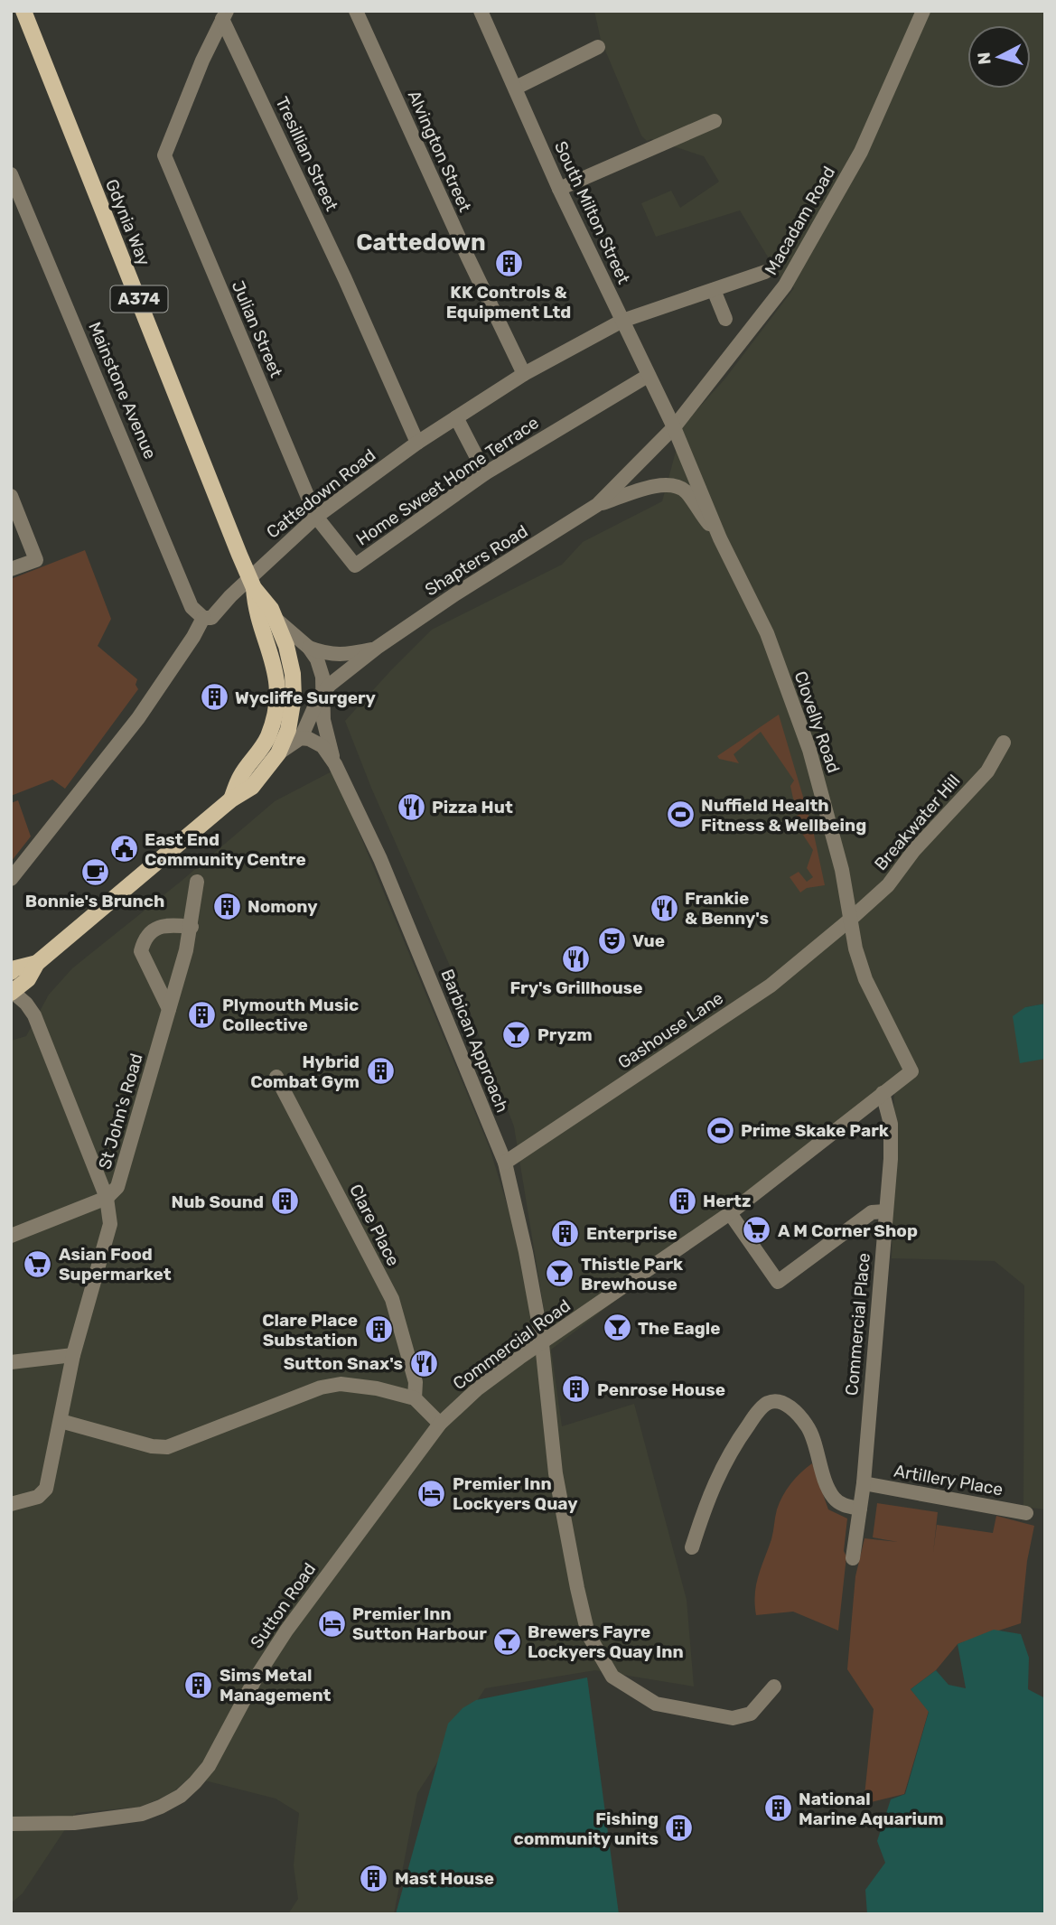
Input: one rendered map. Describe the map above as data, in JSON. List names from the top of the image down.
{
  "streets": {
    "main road": ["Gdynia Way", "A374"],
    "street": [
      "Alvington Street",
      "Tresillian Street",
      "South Milton Street",
      "Macadam Road",
      "Julian Street",
      "Mainstone Avenue",
      "Home Sweet Home Terrace",
      "Cattedown Road",
      "Shapters Road",
      "Clovelly Road",
      "Breakwater Hill",
      "Gashouse Lane",
      "Barbican Approach",
      "St John's Road",
      "Clare Place",
      "Commercial Place",
      "Commercial Road",
      "Artillery Place",
      "Sutton Road"
    ]
  },
  "crossings": [
    ["Alvington Street", "Cattedown Road"],
    ["Tresillian Street", "Julian Street"],
    ["Tresillian Street", "Cattedown Road"],
    ["South Milton Street", "Macadam Road"],
    ["South Milton Street", "Home Sweet Home Terrace"],
    ["South Milton Street", "Cattedown Road"],
    ["South Milton Street", "Shapters Road"],
    ["South Milton Street", "Clovelly Road"],
    ["Macadam Road", "Shapters Road"],
    ["Macadam Road", "Clovelly Road"],
    ["Gdynia Way", "Barbican Approach"],
    ["Julian Street", "Home Sweet Home Terrace"],
    ["Julian Street", "Cattedown Road"],
    ["Mainstone Avenue", "Cattedown Road"],
    ["Home Sweet Home Terrace", "Cattedown Road"],
    ["Shapters Road", "Clovelly Road"],
    ["Shapters Road", "Barbican Approach"],
    ["Clovelly Road", "Breakwater Hill"],
    ["Clovelly Road", "Gashouse Lane"],
    ["Clovelly Road", "Commercial Road"],
    ["Breakwater Hill", "Gashouse Lane"],
    ["Gashouse Lane", "Barbican Approach"],
    ["Barbican Approach", "Commercial Road"],
    ["Commercial Place", "Commercial Road"],
    ["Commercial Place", "Artillery Place"],
    ["Commercial Road", "Sutton Road"]
  ],
  "districts": ["Cattedown"],
  "places": {
    "building": [
      "KK Controls & Equipment Ltd",
      "Wycliffe Surgery",
      "Nomony",
      "Plymouth Music Collective",
      "Hybrid Combat Gym",
      "Hertz",
      "Nub Sound",
      "Enterprise",
      "Clare Place Substation",
      "Penrose House",
      "Sims Metal Management",
      "National Marine Aquarium",
      "Fishing community units",
      "Mast House"
    ],
    "restaurant": [
      "Pizza Hut",
      "Frankie & Benny's",
      "Fry's Grillhouse",
      "Sutton Snax's"
    ],
    "sports": ["Nuffield Health Fitness & Wellbeing", "Prime Skake Park"],
    "public building": ["East End Community Centre"],
    "cafe": ["Bonnie's Brunch"],
    "theatre": ["Vue"],
    "bar": [
      "Pryzm",
      "Thistle Park Brewhouse",
      "The Eagle",
      "Brewers Fayre Lockyers Quay Inn"
    ],
    "supermarket": ["A M Corner Shop", "Asian Food Supermarket"],
    "hotel": ["Premier Inn Lockyers Quay", "Premier Inn Sutton Harbour"]
  },
  "north": "left"
}
